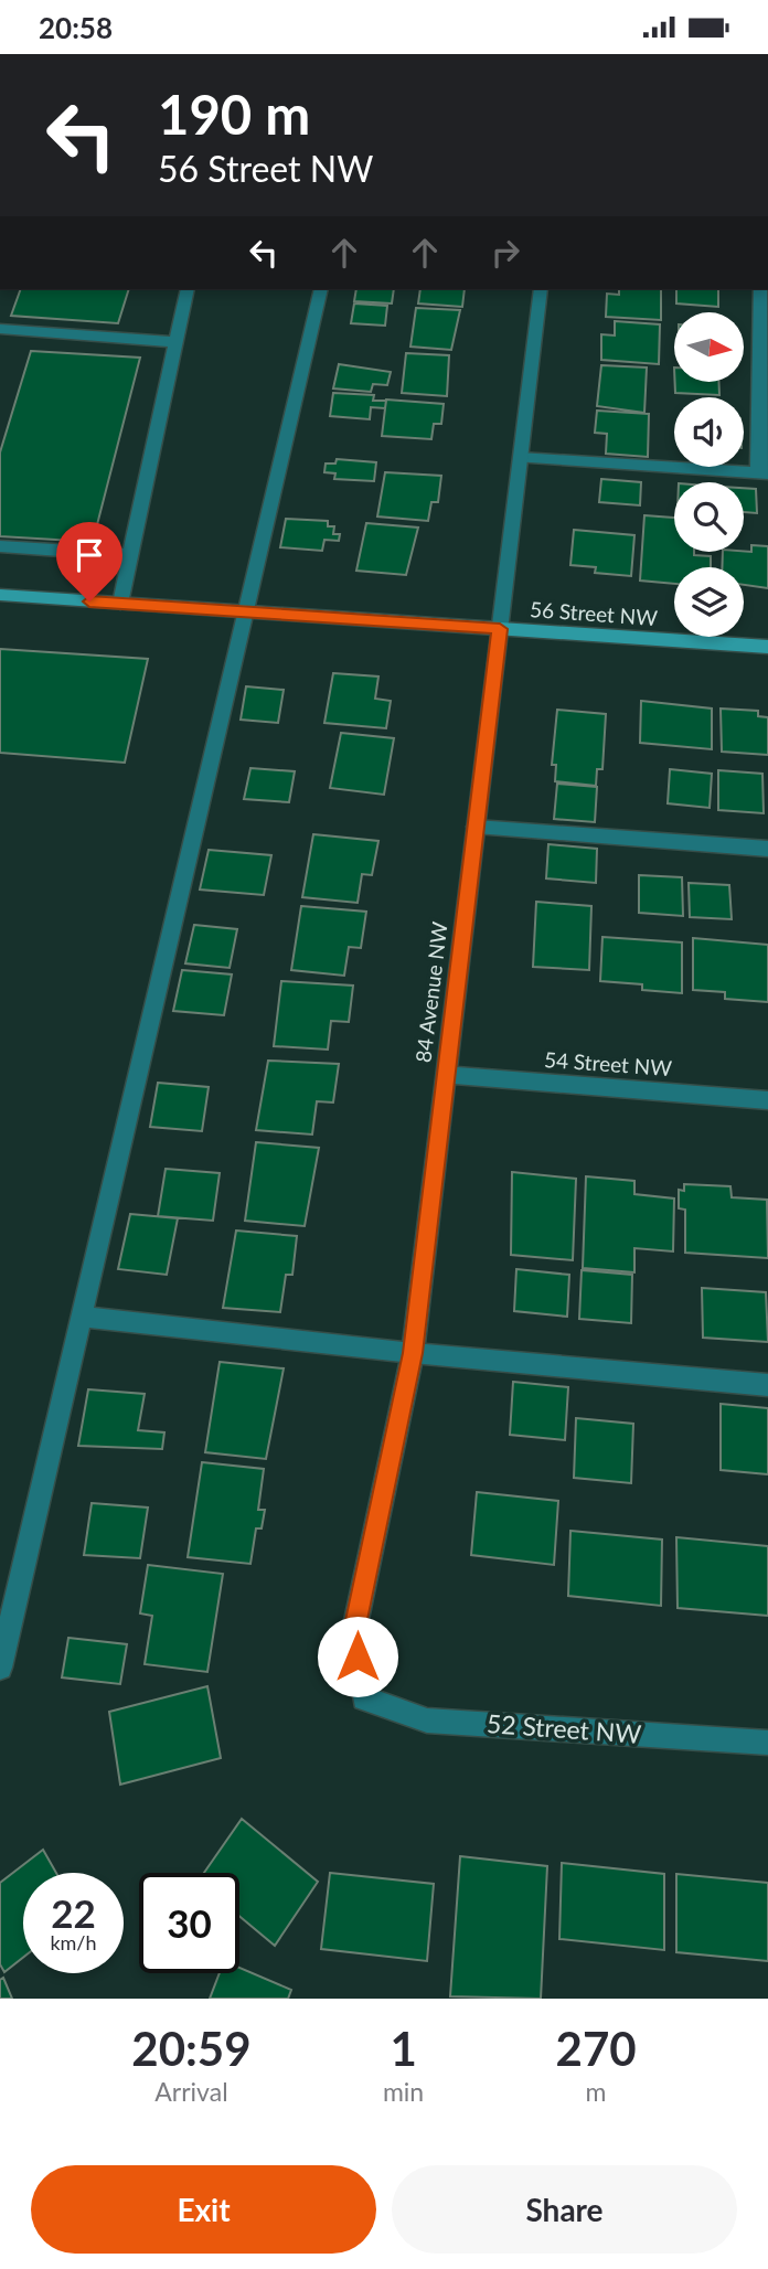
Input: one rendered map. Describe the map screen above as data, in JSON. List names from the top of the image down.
{
  "streets": {
    "street": [
      "56 Street NW",
      "84 Avenue NW",
      "54 Street NW",
      "52 Street NW"
    ]
  },
  "crossings": [
    ["56 Street NW", "84 Avenue NW"],
    ["84 Avenue NW", "54 Street NW"],
    ["84 Avenue NW", "52 Street NW"]
  ],
  "north": "right",
  "page": {
    "status": "20:58",
    "turn": ["190 m", "56 Street NW"],
    "speed": "22 km/h",
    "limit": "30",
    "eta": [
      "20:59",
      "Arrival",
      "1",
      "min",
      "270",
      "m"
    ],
    "buttons": ["Exit", "Share"]
  }
}
